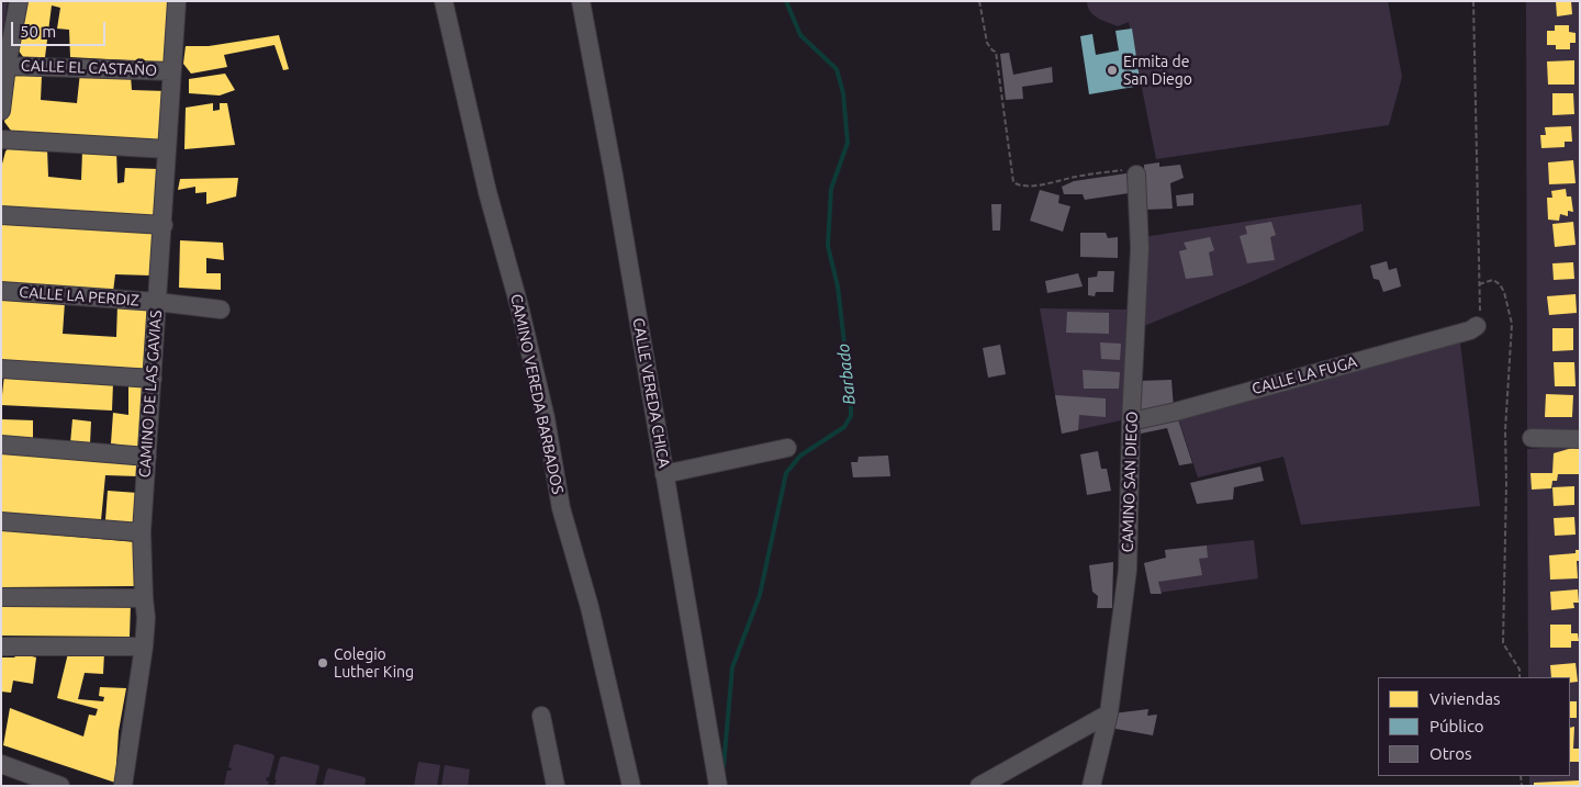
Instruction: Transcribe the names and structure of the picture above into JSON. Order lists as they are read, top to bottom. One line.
{"streets":{"street":["CALLE EL CASTAÑO","CALLE LA PERDIZ","CALLE LA FUGA","CALLE VEREDA CHICA","CAMINO DE LAS GAVIAS","CAMINO VEREDA BARBADOS","CAMINO SAN DIEGO"]},"crossings":[["CALLE EL CASTAÑO","CAMINO DE LAS GAVIAS"],["CALLE LA PERDIZ","CAMINO DE LAS GAVIAS"],["CALLE LA FUGA","CAMINO SAN DIEGO"]],"water":["Barbado"],"places":["Ermita de San Diego","Colegio Luther King"],"legend":["Viviendas","Público","Otros"],"scale_bar":"50 m"}
